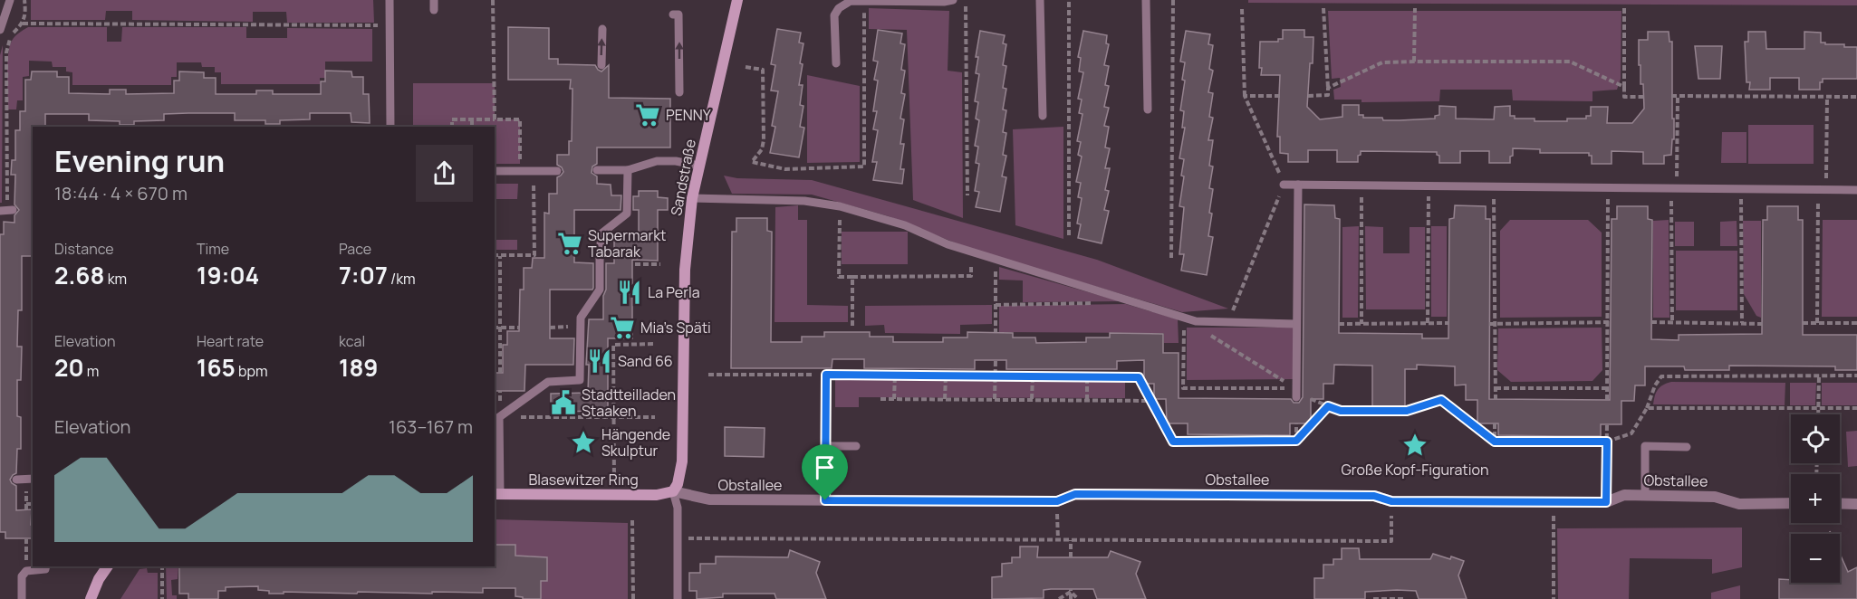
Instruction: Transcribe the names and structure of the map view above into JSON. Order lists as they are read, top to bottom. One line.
{"streets":{"street":["Sandstraße","Blasewitzer Ring","Obstallee"]},"crossings":[["Sandstraße","Blasewitzer Ring"],["Sandstraße","Obstallee"],["Blasewitzer Ring","Obstallee"]],"places":{"supermarket":["PENNY","Supermarkt Tabarak","Mia's Späti"],"restaurant":["La Perla","Sand 66"],"public building":["Stadtteilladen Staaken"],"place":["Hängende Skulptur","Große Kopf-Figuration"]},"page":{"heading":["Evening run","18:44 · 4 × 670 m"],"stats":[["Distance","2.68 km"],["Time","19:04"],["Pace","7:07 /km"],["Elevation","20 m"],["Heart rate","165 bpm"],["kcal","189"]],"chart":["Elevation","163–167 m"],"map_buttons":["+","−"]}}
